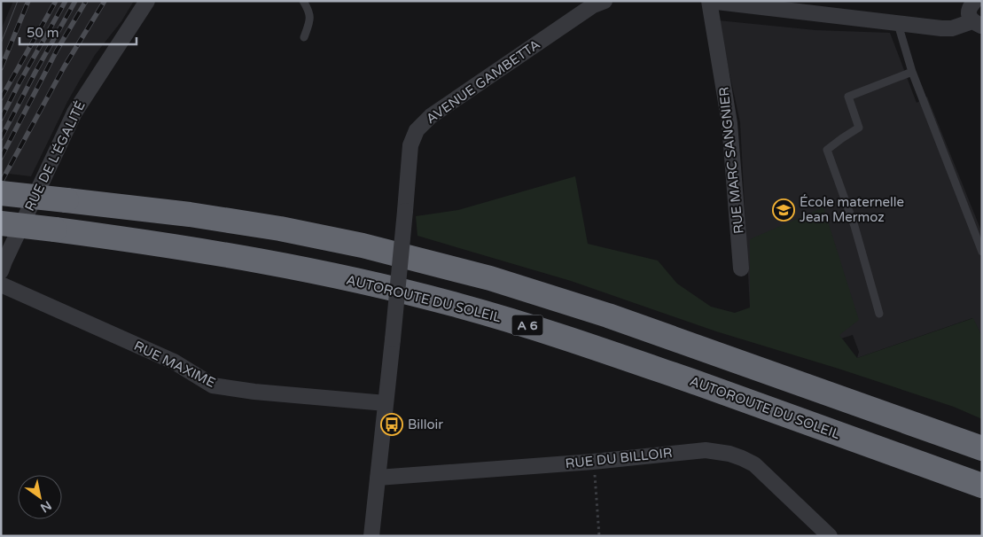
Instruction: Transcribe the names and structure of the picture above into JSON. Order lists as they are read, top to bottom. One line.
{"streets":{"highway":["AUTOROUTE DU SOLEIL","A 6"],"street":["AVENUE GAMBETTA","RUE DE L'ÉGALITÉ","RUE MARC SANGNIER","RUE MAXIME","RUE DU BILLOIR"]},"crossings":[["AVENUE GAMBETTA","RUE MAXIME"],["AVENUE GAMBETTA","RUE DU BILLOIR"]],"places":{"school or university":["École maternelle Jean Mermoz"],"bus stop":["Billoir"]},"scale_bar":"50 m","north":"bottom right"}
